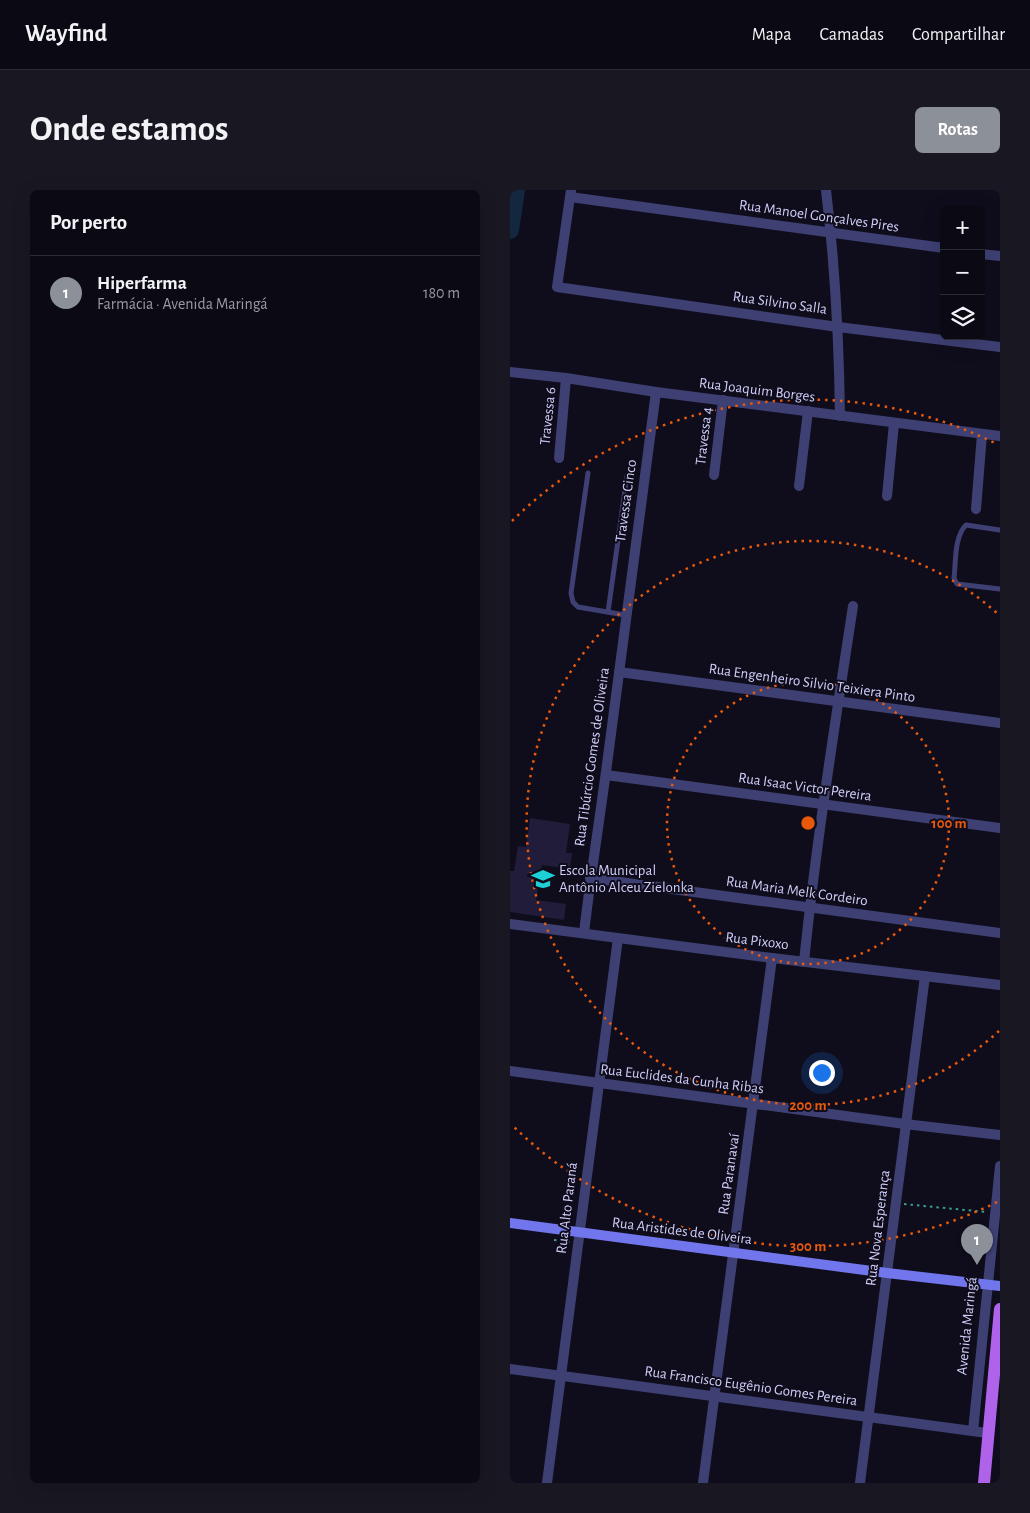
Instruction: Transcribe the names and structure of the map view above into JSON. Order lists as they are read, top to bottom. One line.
{"streets":{"main road":["Rua Aristides de Oliveira","Avenida Maringá"],"street":["Rua Manoel Gonçalves Pires","Rua Silvino Salla","Rua Joaquim Borges","Travessa 6","Travessa 4","Travessa Cinco","Rua Engenheiro Silvio Teixiera Pinto","Rua Tibúrcio Gomes de Oliveira","Rua Isaac Victor Pereira","Rua Maria Melk Cordeiro","Rua Pixoxo","Rua Euclides da Cunha Ribas","Rua Paranavaí","Rua Alto Paraná","Rua Nova Esperança","Rua Francisco Eugênio Gomes Pereira"]},"crossings":[["Rua Manoel Gonçalves Pires","Rua Silvino Salla"],["Rua Joaquim Borges","Travessa 6"],["Rua Joaquim Borges","Travessa 4"],["Rua Joaquim Borges","Travessa Cinco"],["Travessa Cinco","Rua Tibúrcio Gomes de Oliveira"],["Rua Engenheiro Silvio Teixiera Pinto","Rua Tibúrcio Gomes de Oliveira"],["Rua Tibúrcio Gomes de Oliveira","Rua Isaac Victor Pereira"],["Rua Tibúrcio Gomes de Oliveira","Rua Maria Melk Cordeiro"],["Rua Tibúrcio Gomes de Oliveira","Rua Pixoxo"],["Rua Pixoxo","Rua Paranavaí"],["Rua Pixoxo","Rua Alto Paraná"],["Rua Pixoxo","Rua Nova Esperança"],["Rua Euclides da Cunha Ribas","Rua Paranavaí"],["Rua Euclides da Cunha Ribas","Rua Alto Paraná"],["Rua Euclides da Cunha Ribas","Rua Nova Esperança"],["Rua Paranavaí","Rua Aristides de Oliveira"],["Rua Paranavaí","Rua Francisco Eugênio Gomes Pereira"],["Rua Alto Paraná","Rua Aristides de Oliveira"],["Rua Alto Paraná","Rua Francisco Eugênio Gomes Pereira"],["Rua Nova Esperança","Rua Aristides de Oliveira"],["Rua Nova Esperança","Rua Francisco Eugênio Gomes Pereira"],["Rua Aristides de Oliveira","Avenida Maringá"],["Avenida Maringá","Rua Francisco Eugênio Gomes Pereira"]],"places":{"school or university":["Escola Municipal Antônio Alceu Zielonka"]},"page":{"header":"Wayfind","nav":["Mapa","Camadas","Compartilhar"],"buttons":"Rotas","title":"Onde estamos","heading":"Por perto","map_buttons":["+","−"],"list":[{"mark":"1","name":"Hiperfarma","note":"Farmácia · Avenida Maringá","value":"180 m"}],"pins":"1"},"rings":["100 m","200 m","300 m"]}
